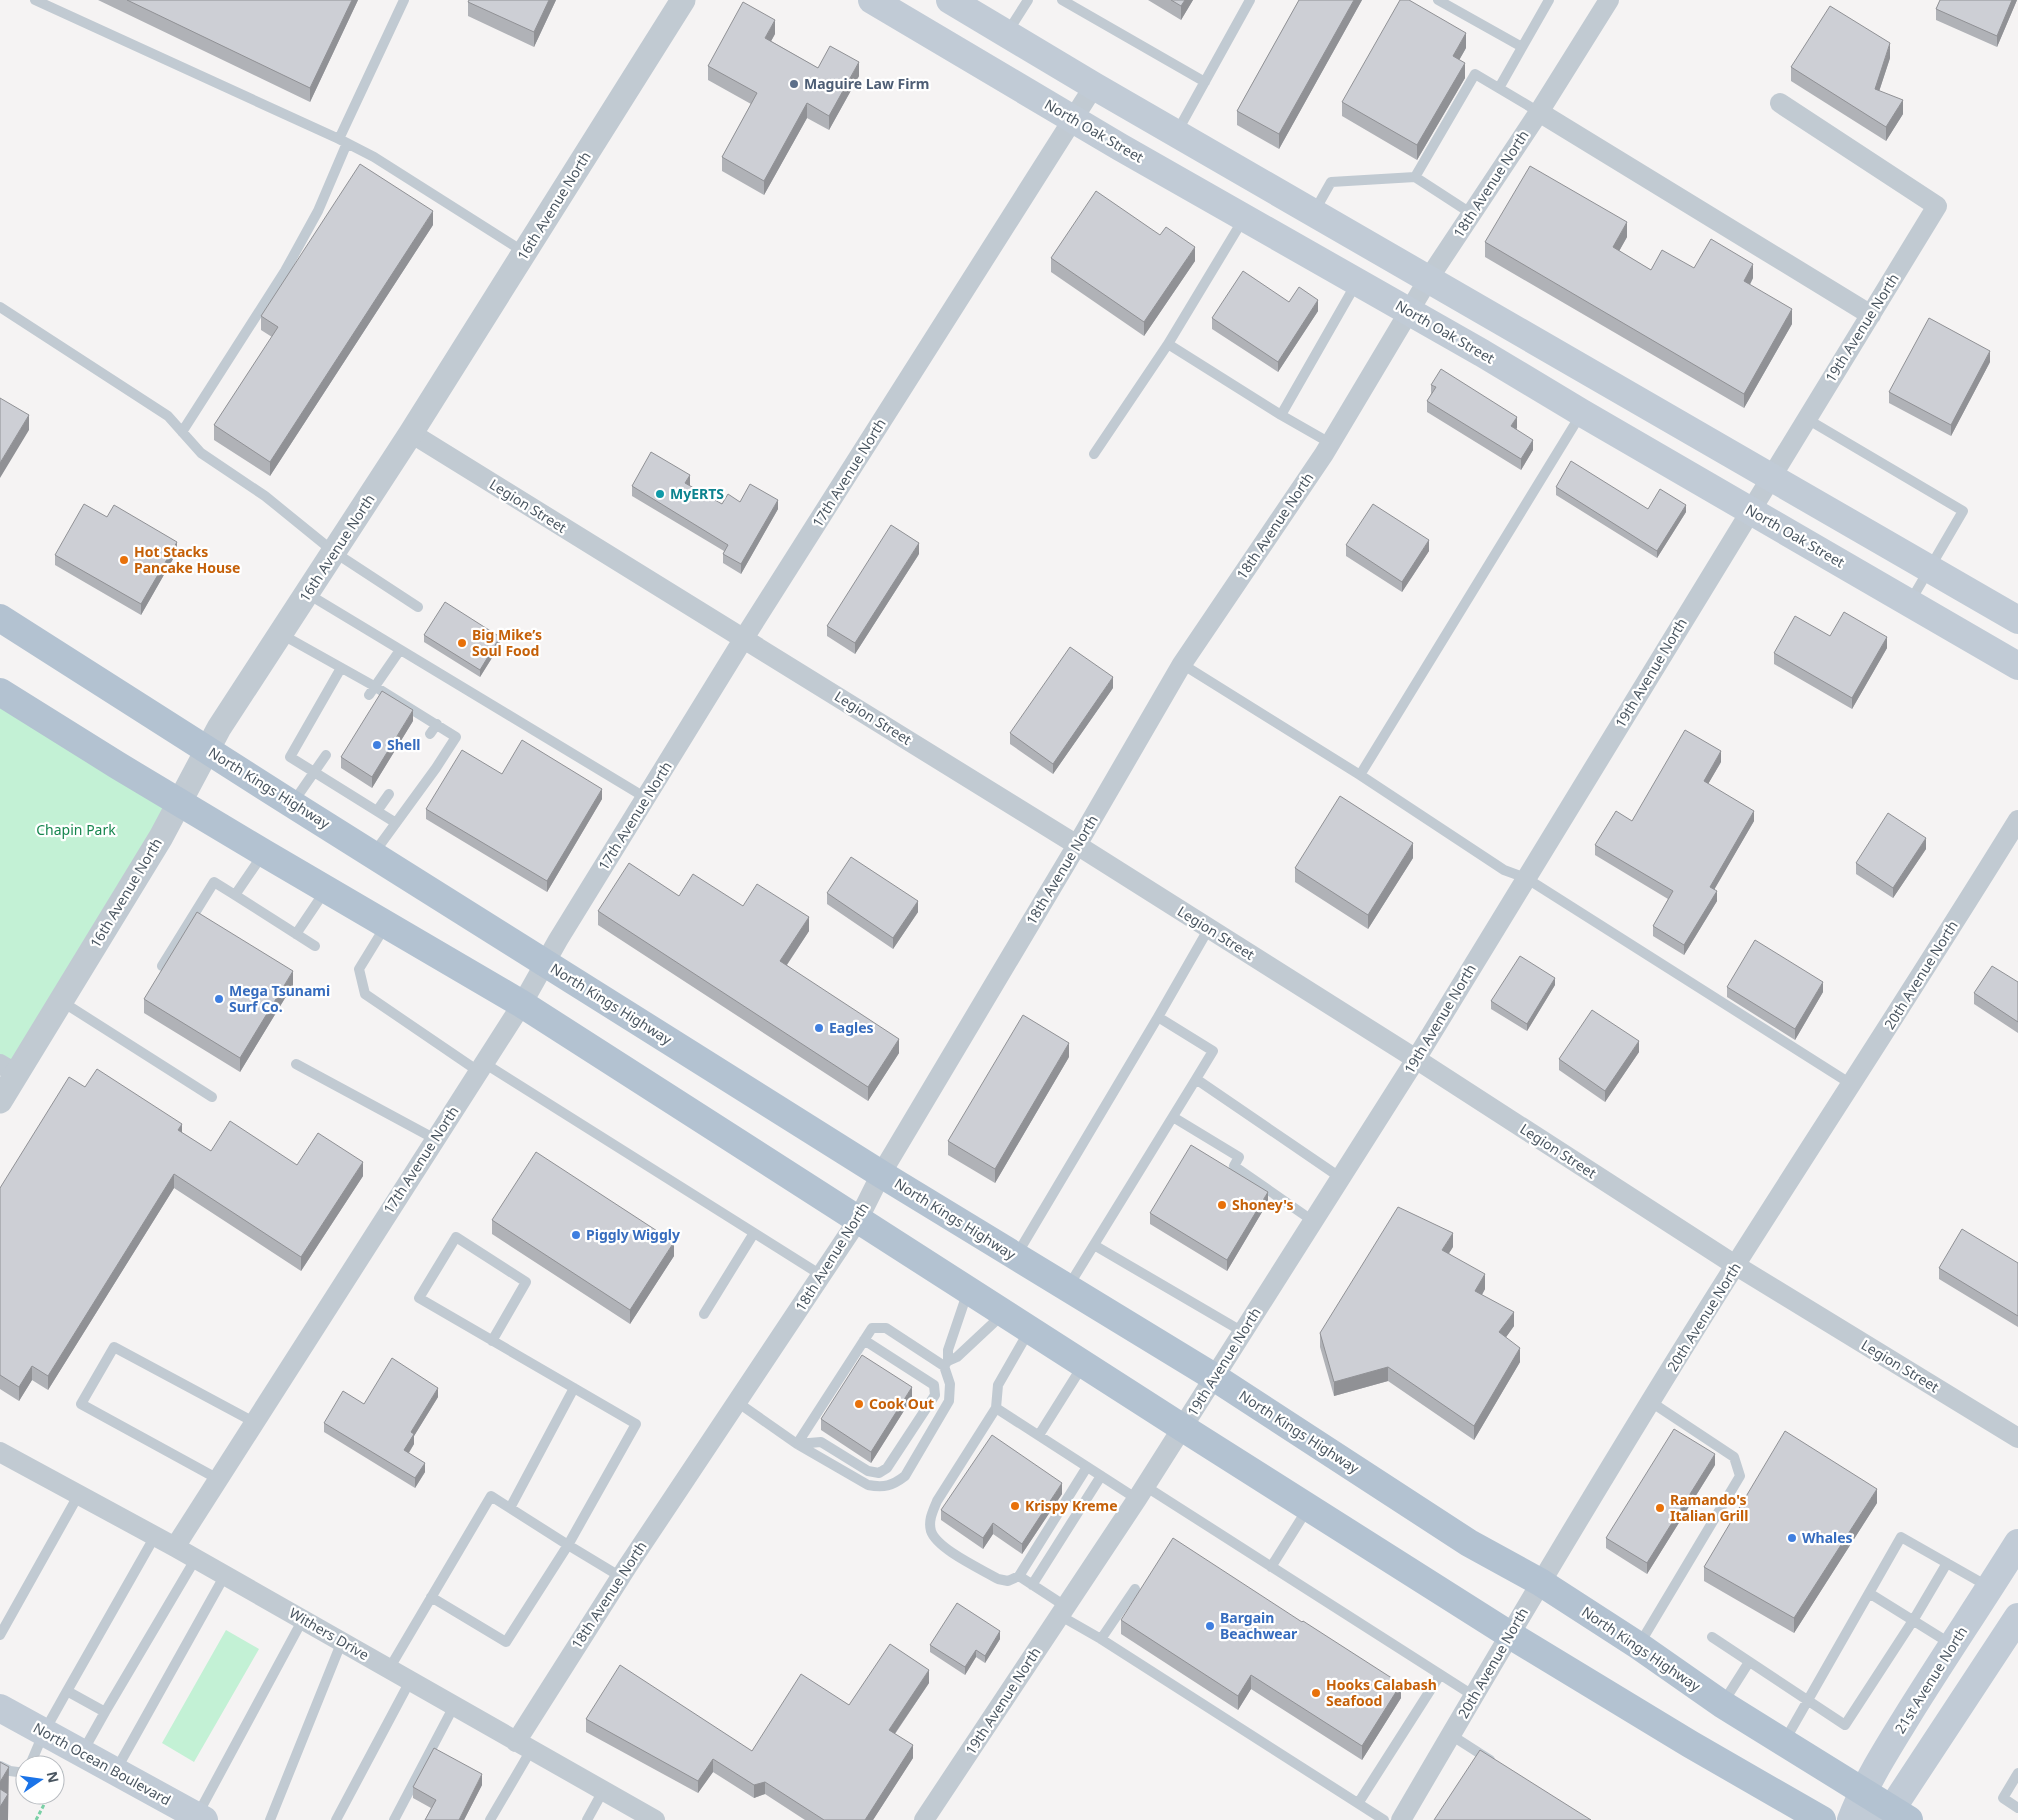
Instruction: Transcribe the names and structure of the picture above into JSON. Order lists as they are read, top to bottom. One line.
{"streets":{"main road":["North Oak Street","North Kings Highway","21st Avenue North","North Ocean Boulevard"],"street":["18th Avenue North","16th Avenue North","19th Avenue North","17th Avenue North","Legion Street","20th Avenue North","Withers Drive"]},"crossings":[["North Oak Street","18th Avenue North"],["North Oak Street","19th Avenue North"],["North Oak Street","17th Avenue North"],["18th Avenue North","Legion Street"],["18th Avenue North","North Kings Highway"],["18th Avenue North","Withers Drive"],["16th Avenue North","Legion Street"],["16th Avenue North","North Kings Highway"],["19th Avenue North","Legion Street"],["19th Avenue North","North Kings Highway"],["17th Avenue North","Legion Street"],["17th Avenue North","North Kings Highway"],["17th Avenue North","Withers Drive"],["Legion Street","20th Avenue North"],["North Kings Highway","20th Avenue North"],["North Kings Highway","21st Avenue North"]],"parks":["Chapin Park"],"places":["Maguire Law Firm","MyERTS","Hot Stacks Pancake House","Big Mike’s Soul Food","Shell","Mega Tsunami Surf Co.","Eagles","Shoney's","Piggly Wiggly","Cook Out","Krispy Kreme","Ramando's Italian Grill","Whales","Bargain Beachwear","Hooks Calabash Seafood"],"north":"right"}
